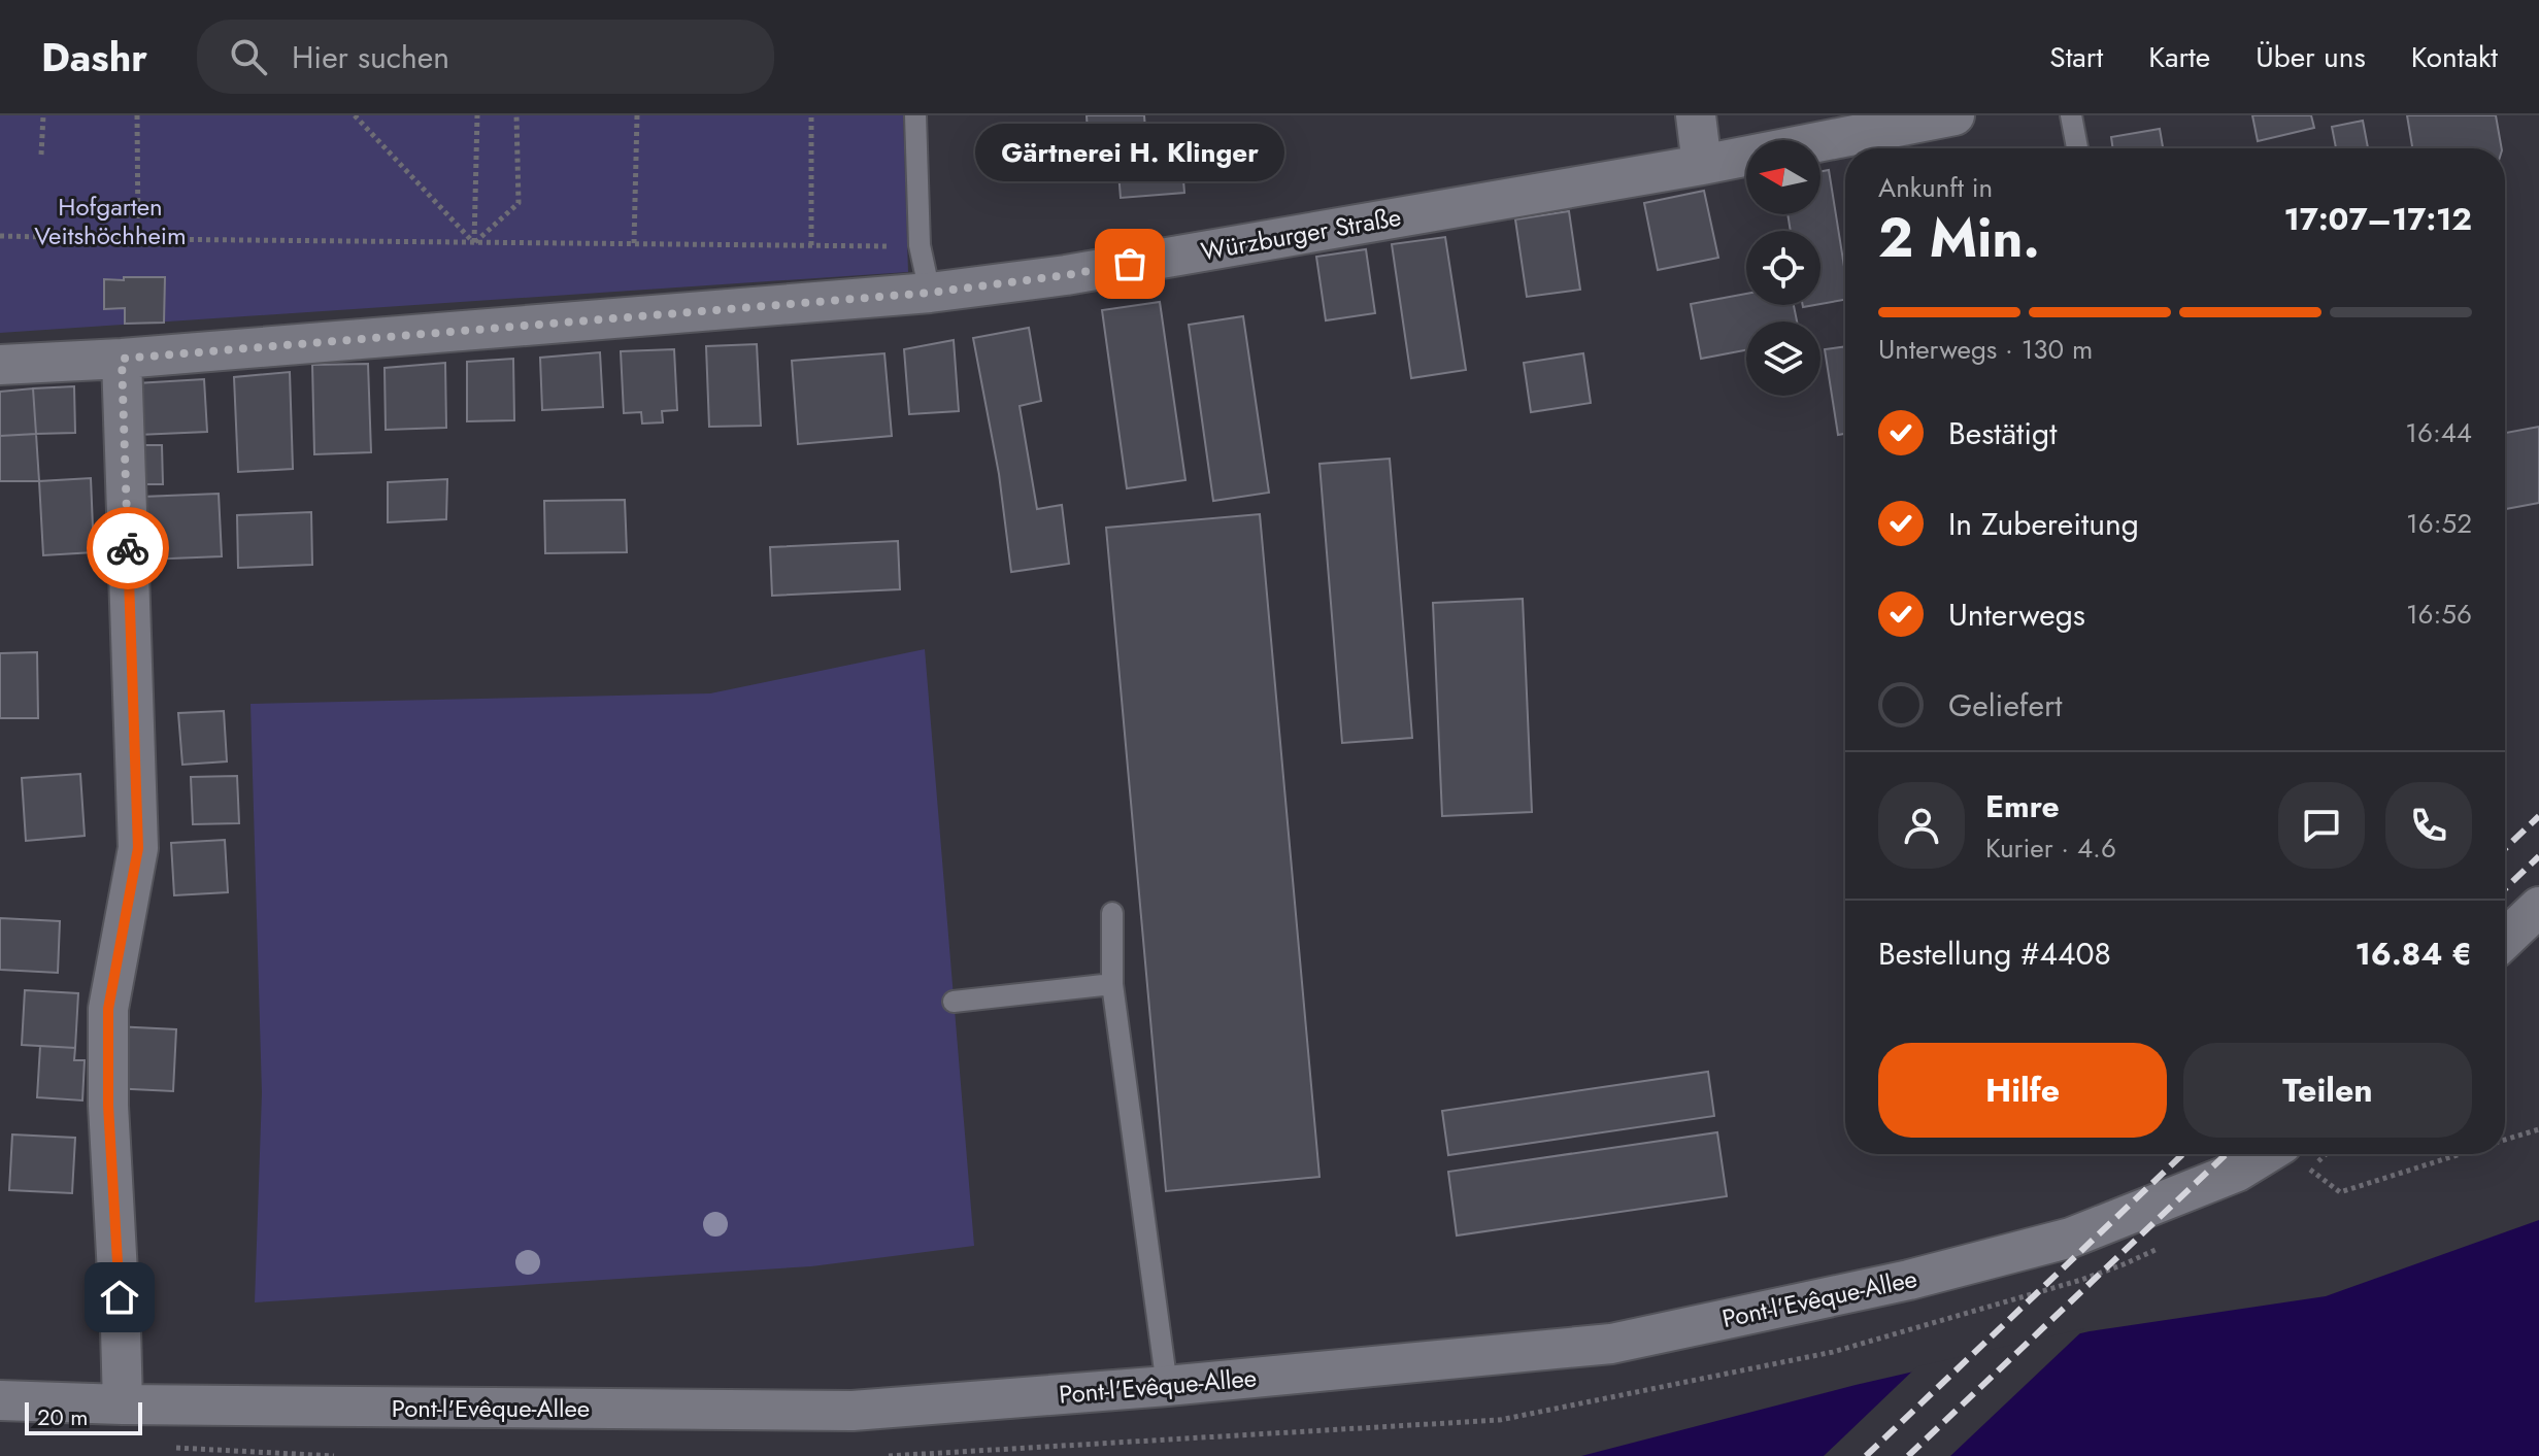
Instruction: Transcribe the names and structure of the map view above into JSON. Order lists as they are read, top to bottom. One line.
{"streets":{"street":["Würzburger Straße","Pont-l'Evêque-Allee"]},"parks":["Hofgarten Veitshöchheim"],"places":["Gärtnerei H. Klinger"],"scale_bar":"20 m","north":"left","page":{"header":"Dashr","search":"Hier suchen","nav":["Start","Karte","Über uns","Kontakt"],"bubble":"Gärtnerei H. Klinger","heading":["2 Min.","Ankunft in","17:07–17:12"],"panel":["Emre","Kurier · 4.6","Bestellung #4408","16.84 €"],"bar":"Unterwegs · 130 m","list":[["Bestätigt","16:44"],["In Zubereitung","16:52"],["Unterwegs","16:56"],"Geliefert"],"buttons":["Hilfe","Teilen"],"scale":"20 m"}}
